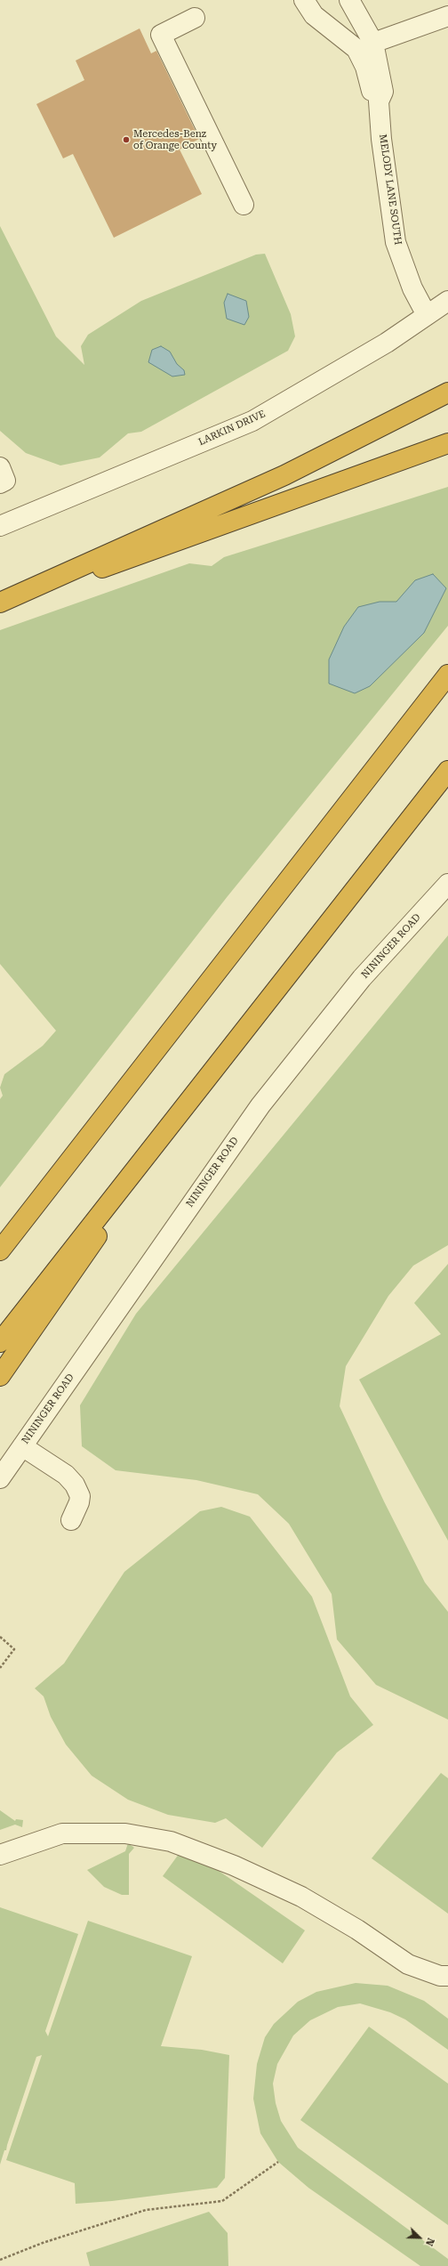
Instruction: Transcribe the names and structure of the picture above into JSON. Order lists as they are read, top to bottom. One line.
{"streets":{"street":["MELODY LANE SOUTH","LARKIN DRIVE","NININGER ROAD"]},"crossings":[["MELODY LANE SOUTH","LARKIN DRIVE"]],"places":["Mercedes-Benz of Orange County"],"north":"bottom right"}
